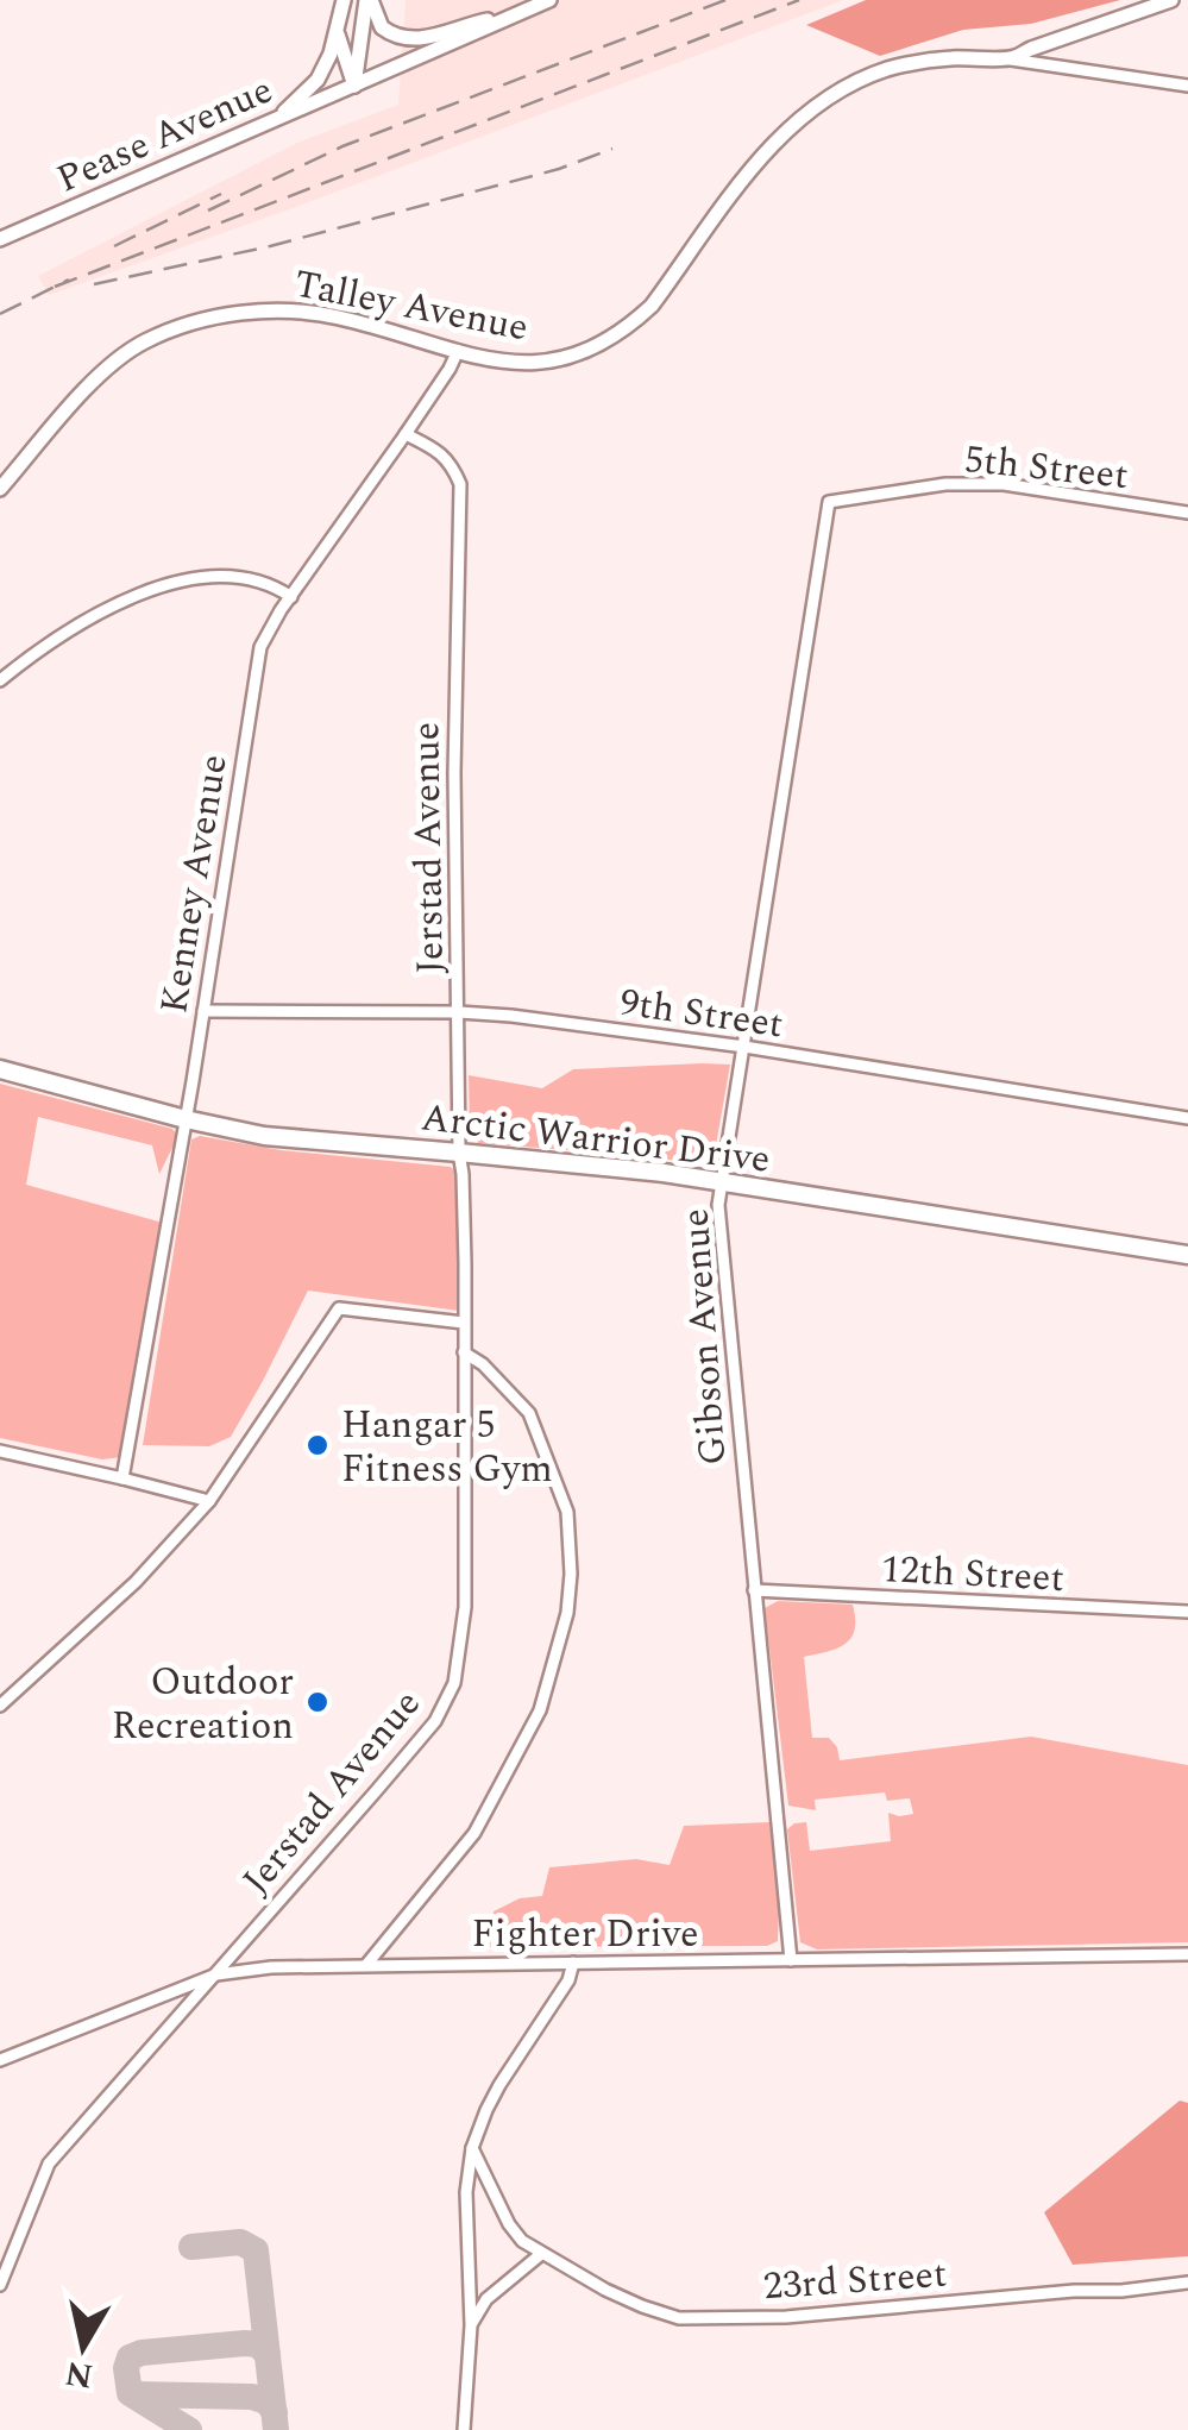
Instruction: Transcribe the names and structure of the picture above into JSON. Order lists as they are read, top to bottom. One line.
{"streets":{"main road":["Arctic Warrior Drive"],"street":["Pease Avenue","Talley Avenue","5th Street","Jerstad Avenue","Kenney Avenue","9th Street","Gibson Avenue","12th Street","Fighter Drive","23rd Street"]},"crossings":[["Talley Avenue","Kenney Avenue"],["5th Street","Gibson Avenue"],["Jerstad Avenue","Kenney Avenue"],["Jerstad Avenue","9th Street"],["Jerstad Avenue","Arctic Warrior Drive"],["Jerstad Avenue","Fighter Drive"],["Kenney Avenue","9th Street"],["Kenney Avenue","Arctic Warrior Drive"],["9th Street","Gibson Avenue"],["Arctic Warrior Drive","Gibson Avenue"],["Gibson Avenue","12th Street"],["Gibson Avenue","Fighter Drive"]],"places":["Hangar 5 Fitness Gym","Outdoor Recreation"],"north":"bottom"}
